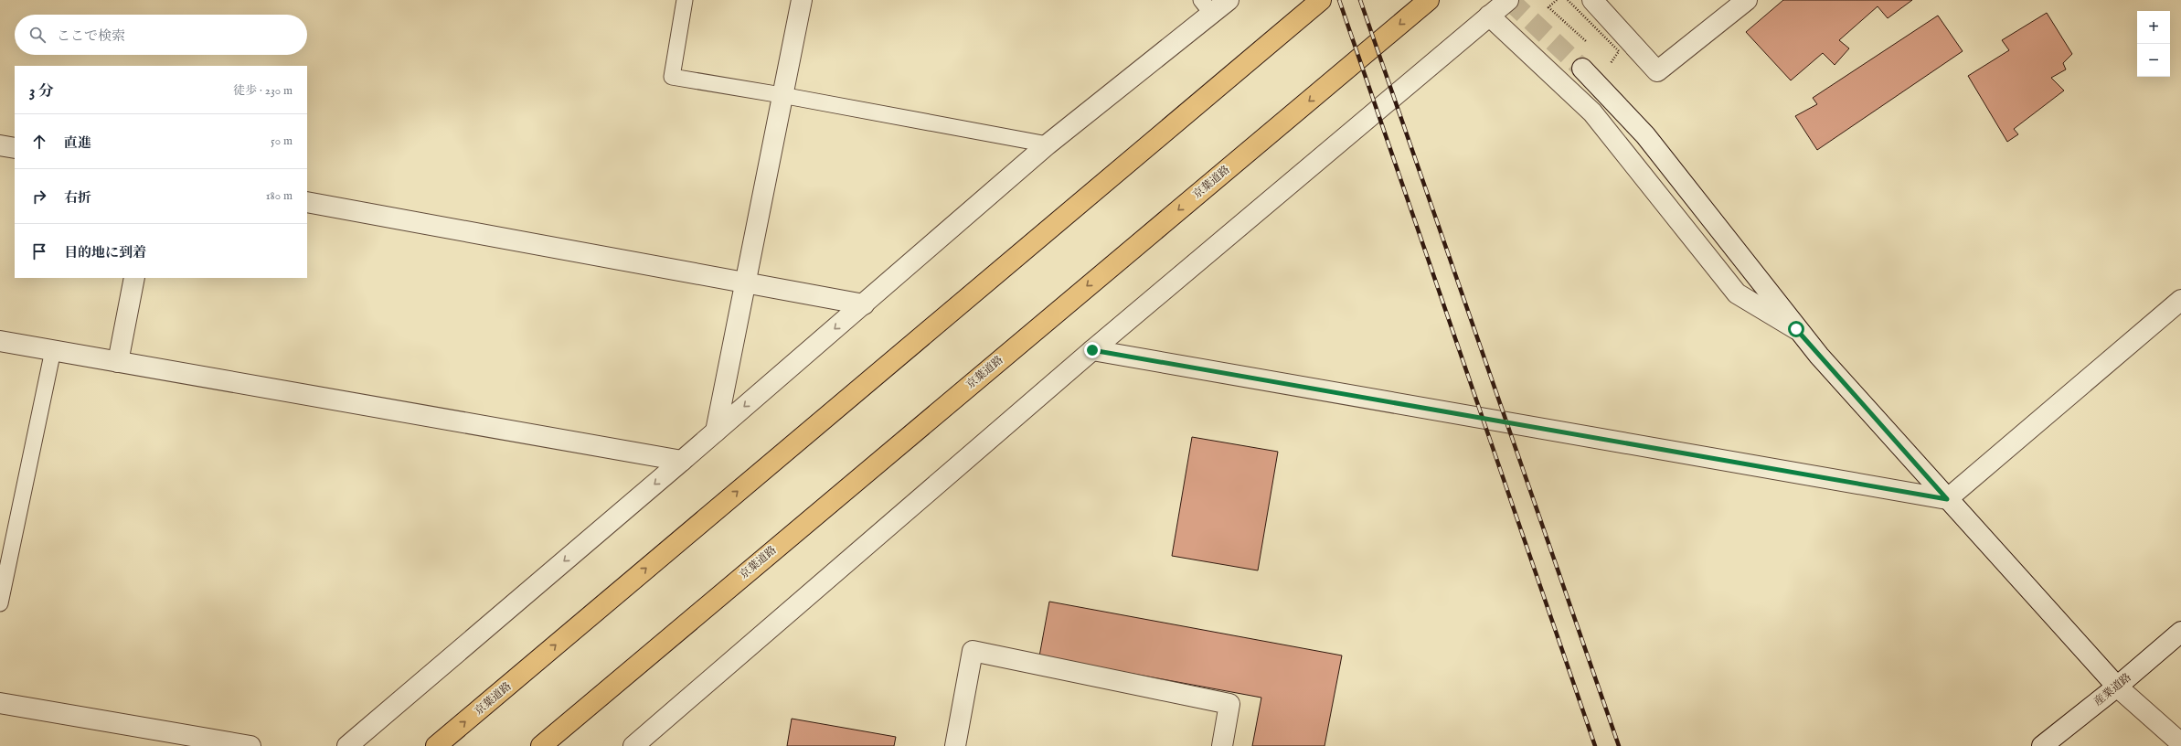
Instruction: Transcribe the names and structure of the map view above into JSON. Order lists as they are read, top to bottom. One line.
{"streets":{"highway":["京葉道路"],"street":["産業道路"]},"page":{"map_buttons":["+","−"],"search":"ここで検索","heading":["3 分","徒歩 · 230 m"],"list":[["直進","50 m"],["右折","180 m"],"目的地に到着"]}}
